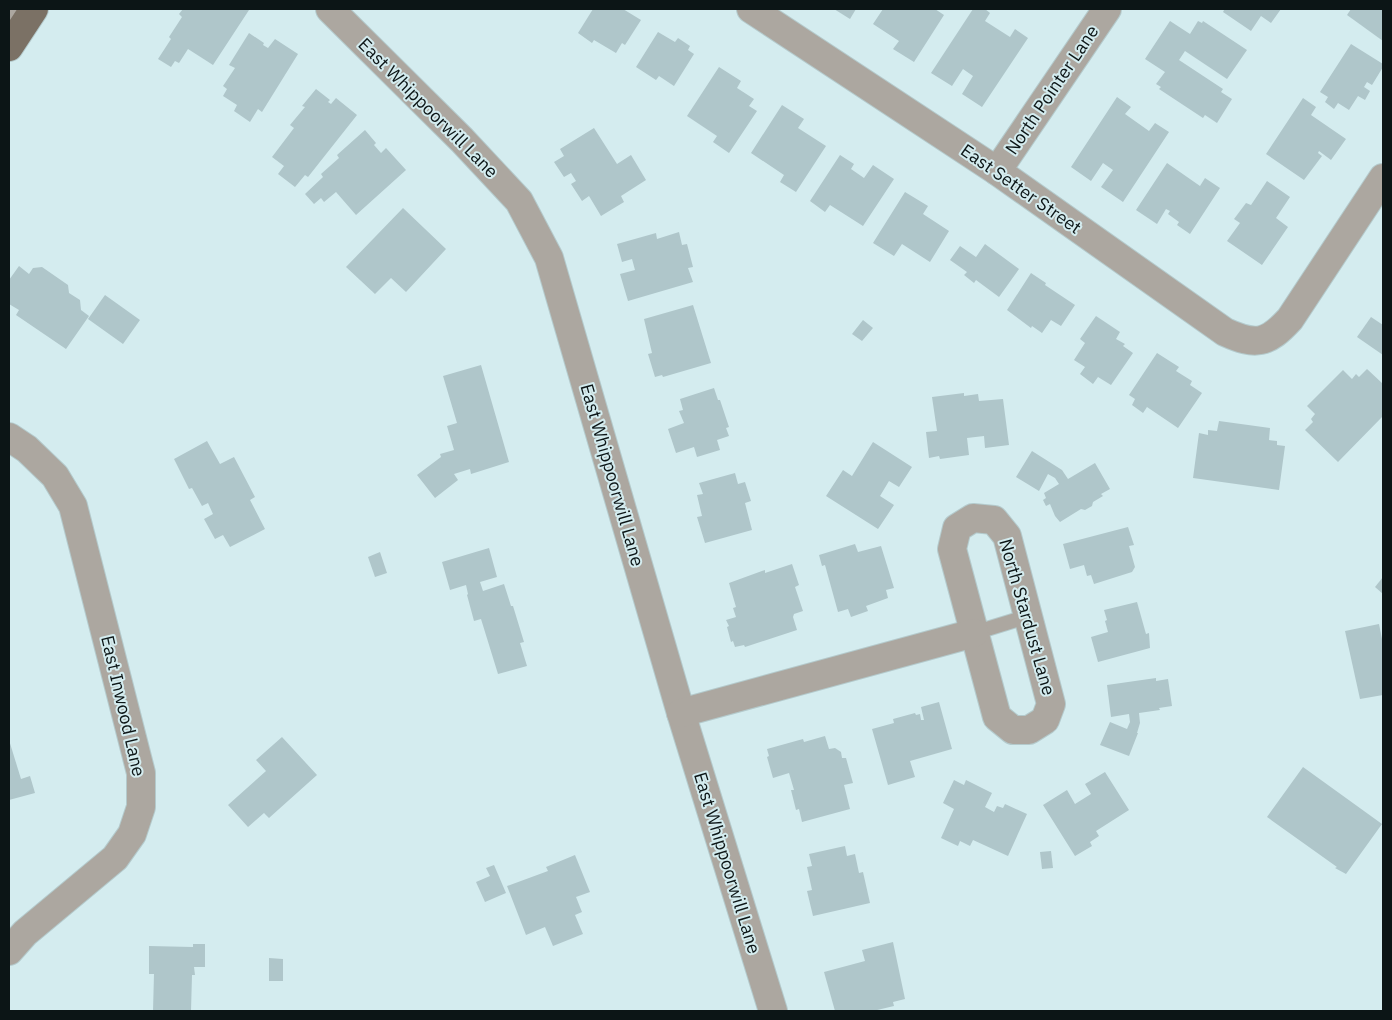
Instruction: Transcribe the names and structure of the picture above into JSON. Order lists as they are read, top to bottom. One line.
{"streets":{"street":["North Pointer Lane","East Whippoorwill Lane","East Setter Street","North Stardust Lane","East Inwood Lane"]},"crossings":[["North Pointer Lane","East Setter Street"]]}
